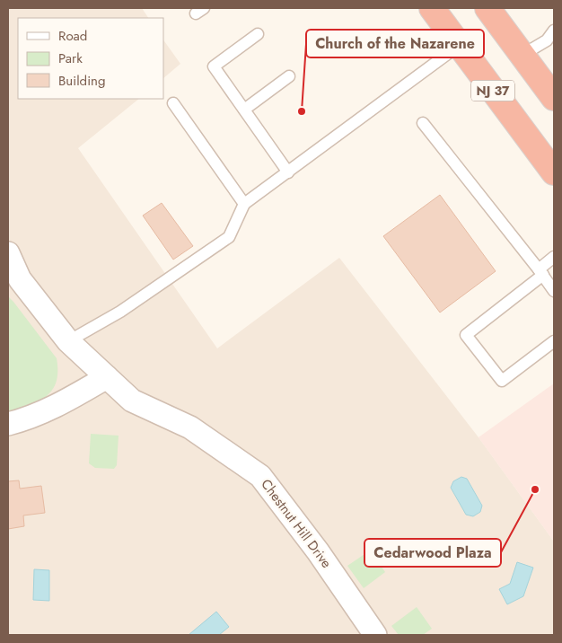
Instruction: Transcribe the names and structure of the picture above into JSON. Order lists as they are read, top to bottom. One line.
{"streets":{"highway":["NJ 37"],"street":["Chestnut Hill Drive"]},"places":["Church of the Nazarene","Cedarwood Plaza"],"legend":["Road","Park","Building"]}
